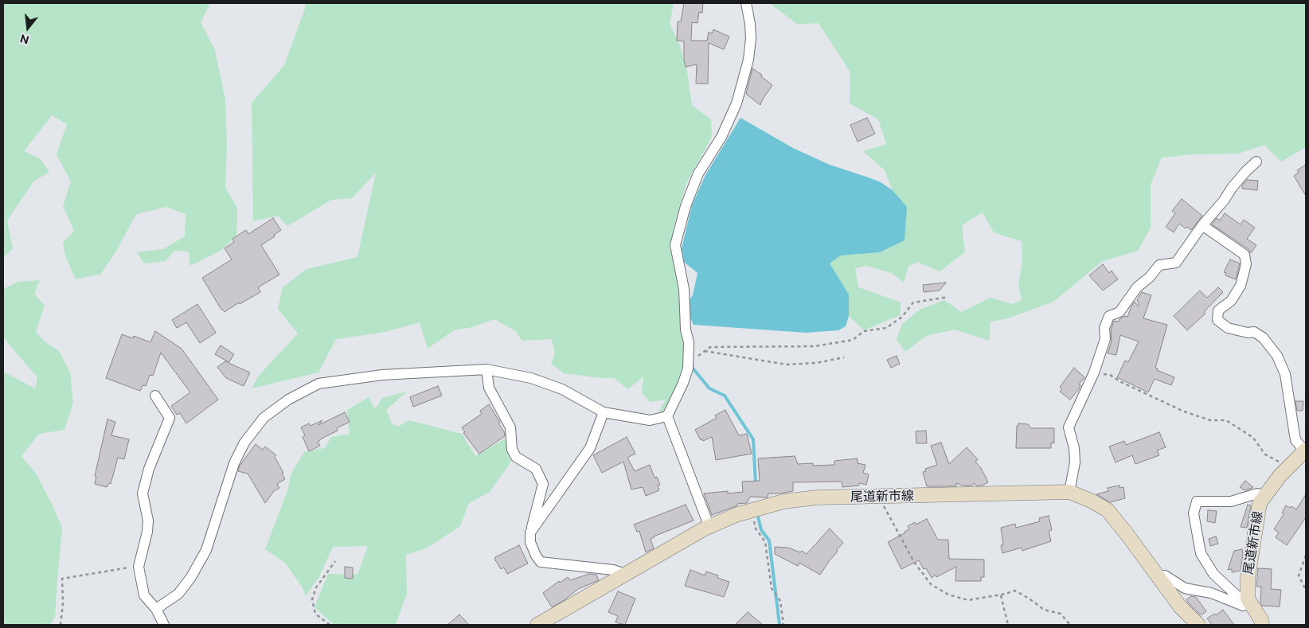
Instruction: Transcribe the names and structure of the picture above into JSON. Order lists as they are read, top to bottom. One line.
{"streets":{"main road":["尾道新市線"]},"north":"bottom"}
